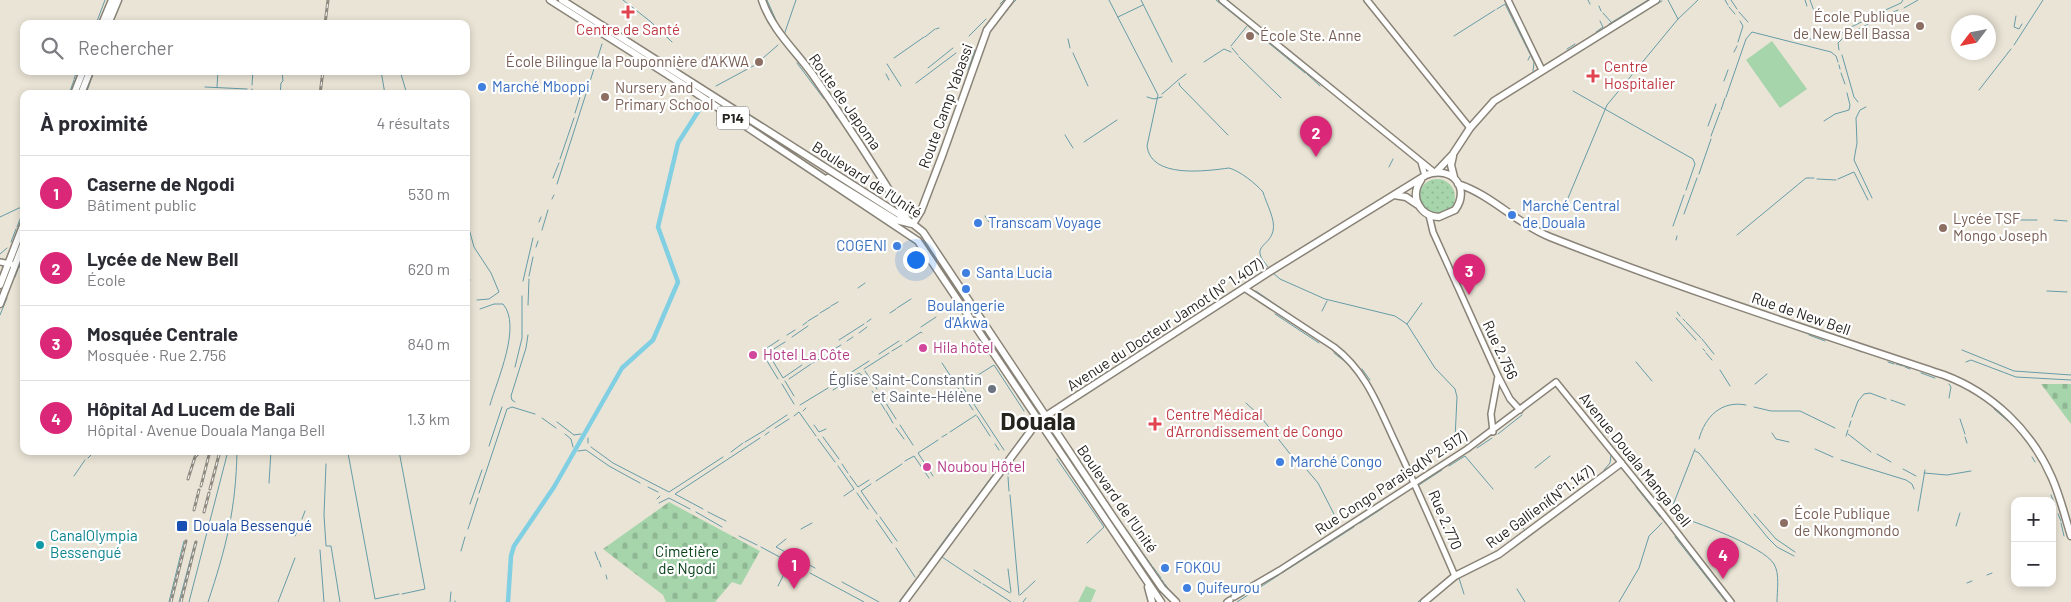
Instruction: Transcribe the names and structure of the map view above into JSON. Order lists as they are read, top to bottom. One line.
{"streets":{"main road":["Route de Japoma","Route Camp Yabassi","P14","Boulevard de l'Unité","Rue de New Bell","Avenue du Docteur Jamot (N° 1.407)","Rue Gallieni(N°1.147)"],"street":["Rue 2.756","Avenue Douala Manga Bell","Rue Congo Paraiso(N°2.517)","Rue 2.770"]},"crossings":[["Route de Japoma","Route Camp Yabassi"],["Route de Japoma","Boulevard de l'Unité"],["Route Camp Yabassi","Boulevard de l'Unité"],["P14","Boulevard de l'Unité"],["Boulevard de l'Unité","Avenue du Docteur Jamot (N° 1.407)"],["Rue de New Bell","Avenue du Docteur Jamot (N° 1.407)"],["Rue de New Bell","Rue 2.756"],["Avenue du Docteur Jamot (N° 1.407)","Rue 2.756"],["Avenue du Docteur Jamot (N° 1.407)","Rue 2.770"],["Rue 2.756","Rue Congo Paraiso(N°2.517)"],["Avenue Douala Manga Bell","Rue Congo Paraiso(N°2.517)"],["Avenue Douala Manga Bell","Rue Gallieni(N°1.147)"],["Rue Congo Paraiso(N°2.517)","Rue 2.770"],["Rue Gallieni(N°1.147)","Rue 2.770"]],"districts":["Douala"],"parks":["Cimetière de Ngodi"],"places":{"health":["Centre de Santé","Centre Hospitalier","Centre Médical d'Arrondissement de Congo"],"other":["École Publique de New Bell Bassa","École Ste. Anne","École Bilingue la Pouponnière d'AKWA","Marché Mboppi","Nursery and Primary School","Marché Central de Douala","Transcam Voyage","Lycée TSF Mongo Joseph","COGENI","Santa Lucia","Boulangerie d'Akwa","Hila hôtel","Hotel La Côte","Église Saint-Constantin et Sainte-Hélène","Marché Congo","Noubou Hôtel","École Publique de Nkongmondo","CanalOlympia Bessengué","FOKOU","Quifeurou"],"transit":["Douala Bessengué"]},"north":"bottom left","page":{"search":"Rechercher","heading":["À proximité","4 résultats"],"pins":["2","3","4","1"],"list":[{"mark":"1","name":"Caserne de Ngodi","note":"Bâtiment public","value":"530 m"},{"mark":"2","name":"Lycée de New Bell","note":"École","value":"620 m"},{"mark":"3","name":"Mosquée Centrale","note":"Mosquée · Rue 2.756","value":"840 m"},{"mark":"4","name":"Hôpital Ad Lucem de Bali","note":"Hôpital · Avenue Douala Manga Bell","value":"1.3 km"}],"map_buttons":["+","−"]}}
